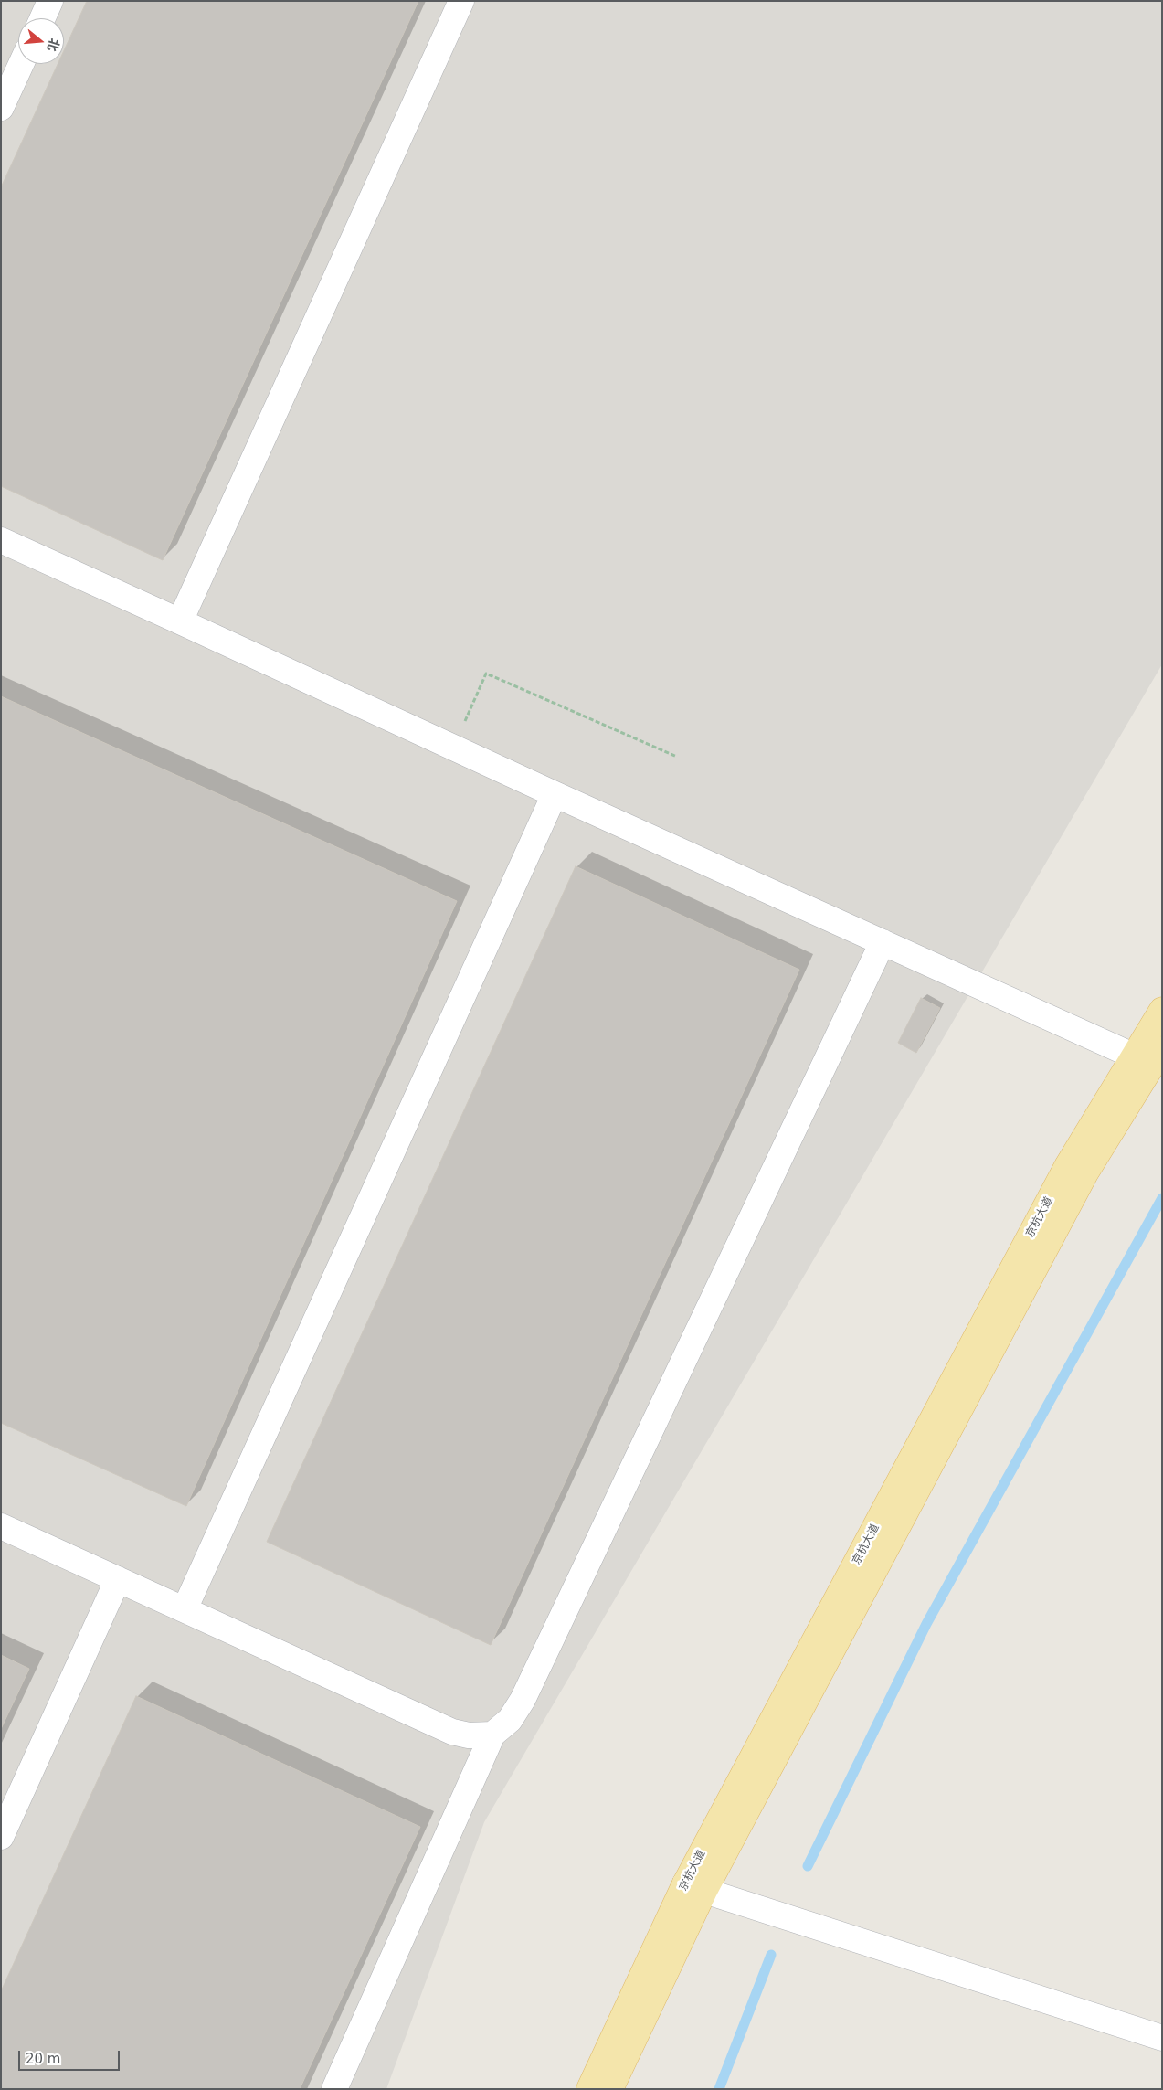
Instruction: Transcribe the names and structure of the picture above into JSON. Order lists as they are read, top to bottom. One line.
{"streets":{"main road":["京杭大道"]},"scale_bar":"20 m","north":"right"}
